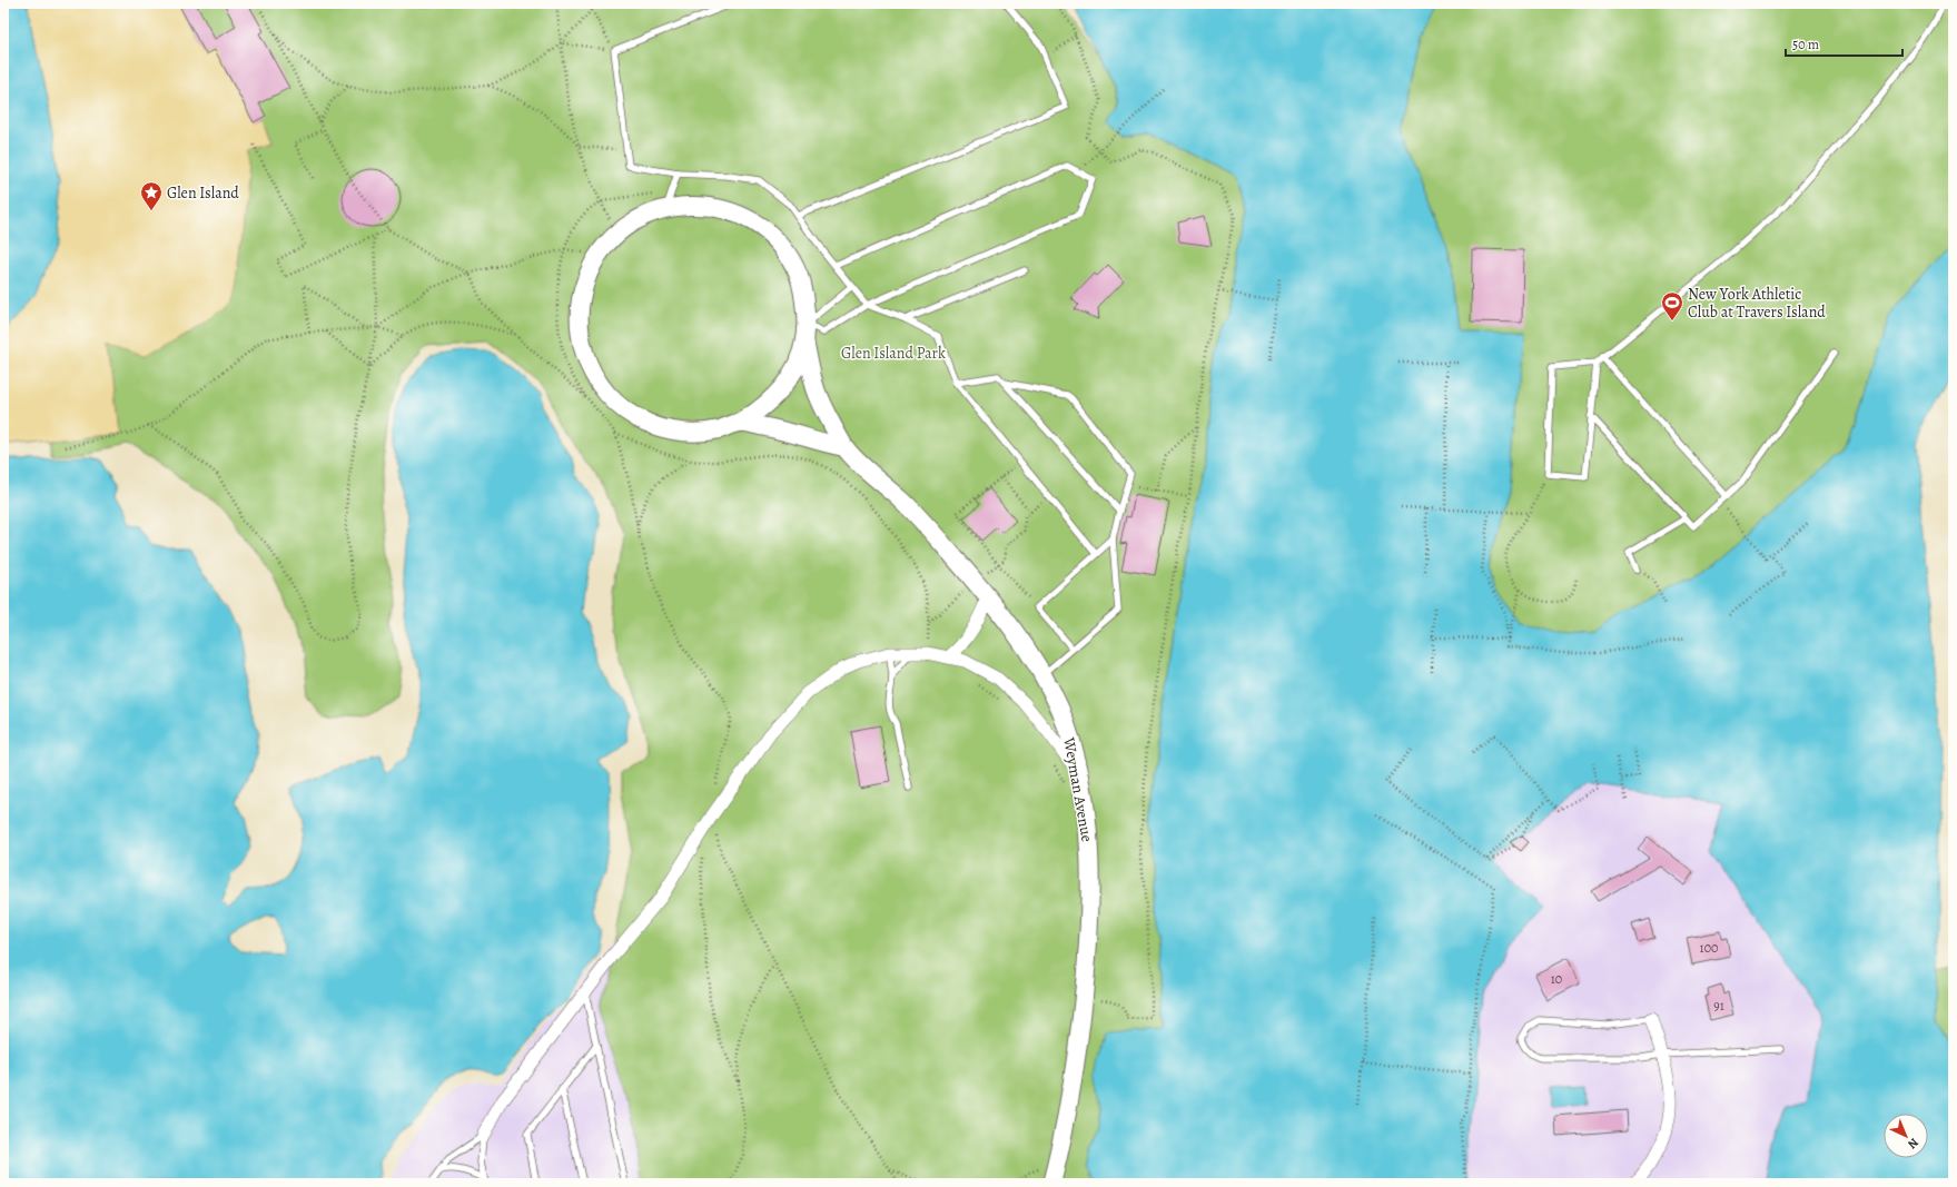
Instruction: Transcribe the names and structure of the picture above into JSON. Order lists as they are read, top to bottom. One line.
{"streets":{"street":["Weyman Avenue"]},"parks":["Glen Island Park"],"places":{"place":["Glen Island"],"sports":["New York Athletic Club at Travers Island"]},"house_numbers":["100","10","91"],"scale_bar":"50 m","north":"bottom right"}
